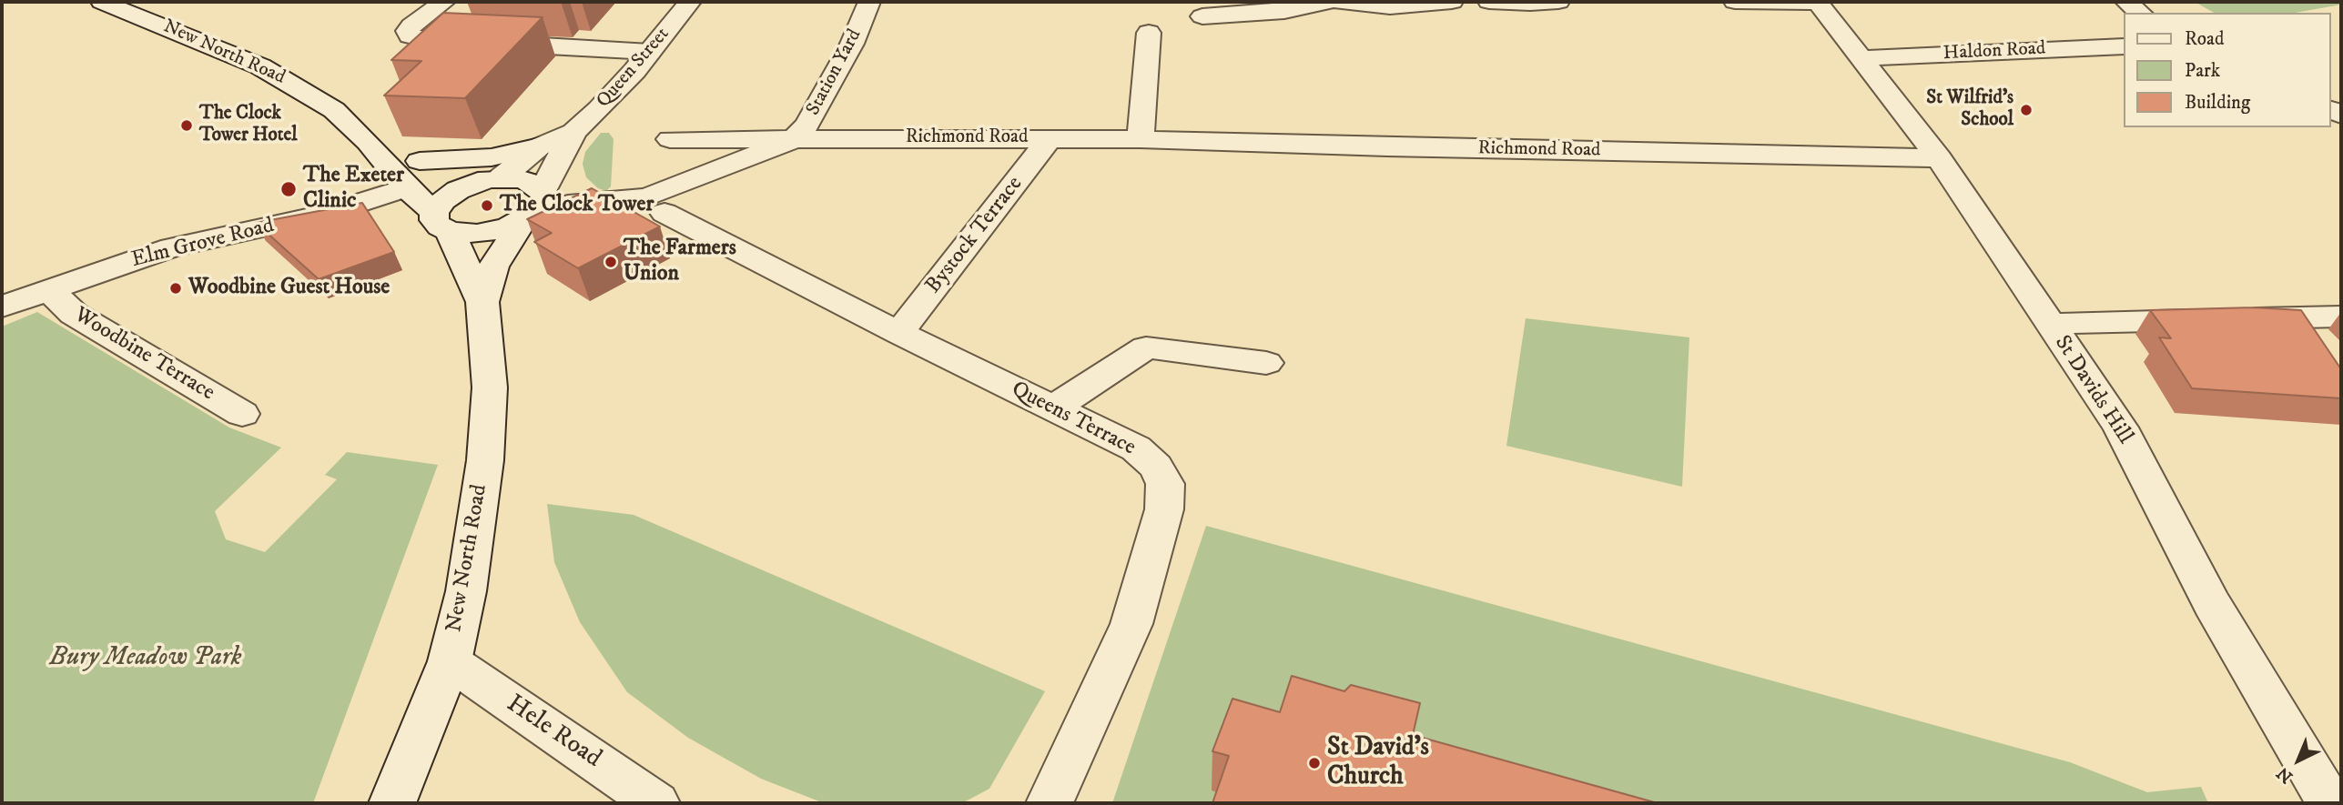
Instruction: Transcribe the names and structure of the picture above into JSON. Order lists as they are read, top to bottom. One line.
{"streets":{"street":["Haldon Road","New North Road","Queen Street","Station Yard","Richmond Road","Bystock Terrace","Elm Grove Road","Woodbine Terrace","St Davids Hill","Queens Terrace","Hele Road"]},"crossings":[["Haldon Road","St Davids Hill"],["New North Road","Queen Street"],["New North Road","Richmond Road"],["New North Road","Elm Grove Road"],["New North Road","Hele Road"],["Queen Street","Richmond Road"],["Station Yard","Richmond Road"],["Richmond Road","Bystock Terrace"],["Richmond Road","St Davids Hill"],["Bystock Terrace","Queens Terrace"],["Elm Grove Road","Woodbine Terrace"]],"parks":["Bury Meadow Park"],"places":["St Wilfrid's School","The Clock Tower Hotel","The Exeter Clinic","The Clock Tower","The Farmers Union","Woodbine Guest House","St David's Church"],"legend":["Road","Park","Building"],"north":"bottom left"}
